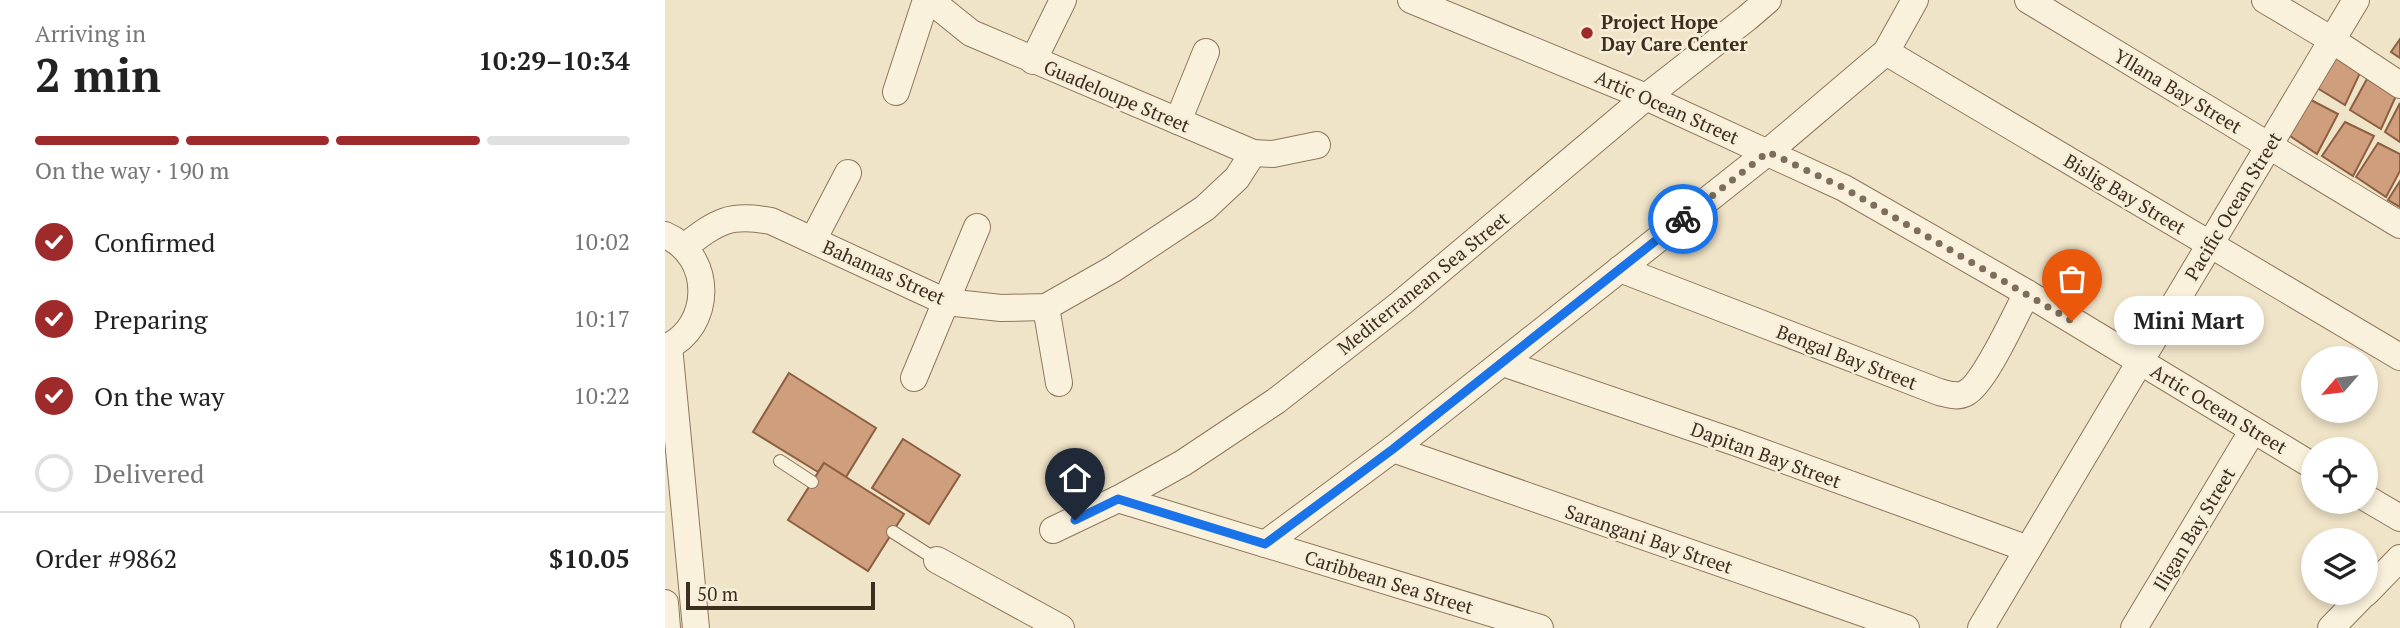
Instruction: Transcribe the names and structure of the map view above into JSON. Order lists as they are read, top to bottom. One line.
{"streets":{"street":["Yllana Bay Street","Guadeloupe Street","Artic Ocean Street","Bislig Bay Street","Pacific Ocean Street","Bahamas Street","Mediterranean Sea Street","Bengal Bay Street","Dapitan Bay Street","Iligan Bay Street","Sarangani Bay Street","Caribbean Sea Street"]},"crossings":[["Yllana Bay Street","Pacific Ocean Street"],["Guadeloupe Street","Bahamas Street"],["Artic Ocean Street","Pacific Ocean Street"],["Artic Ocean Street","Mediterranean Sea Street"],["Artic Ocean Street","Bengal Bay Street"],["Artic Ocean Street","Iligan Bay Street"],["Bislig Bay Street","Pacific Ocean Street"],["Pacific Ocean Street","Dapitan Bay Street"],["Mediterranean Sea Street","Caribbean Sea Street"]],"places":["Project Hope Day Care Center","Mini Mart"],"scale_bar":"50 m","north":"bottom left","page":{"heading":["2 min","Arriving in","10:29–10:34"],"panel":["Order #9862","$10.05"],"bar":"On the way · 190 m","list":[["Confirmed","10:02"],["Preparing","10:17"],["On the way","10:22"],"Delivered"],"bubble":"Mini Mart","scale":"50 m"}}
